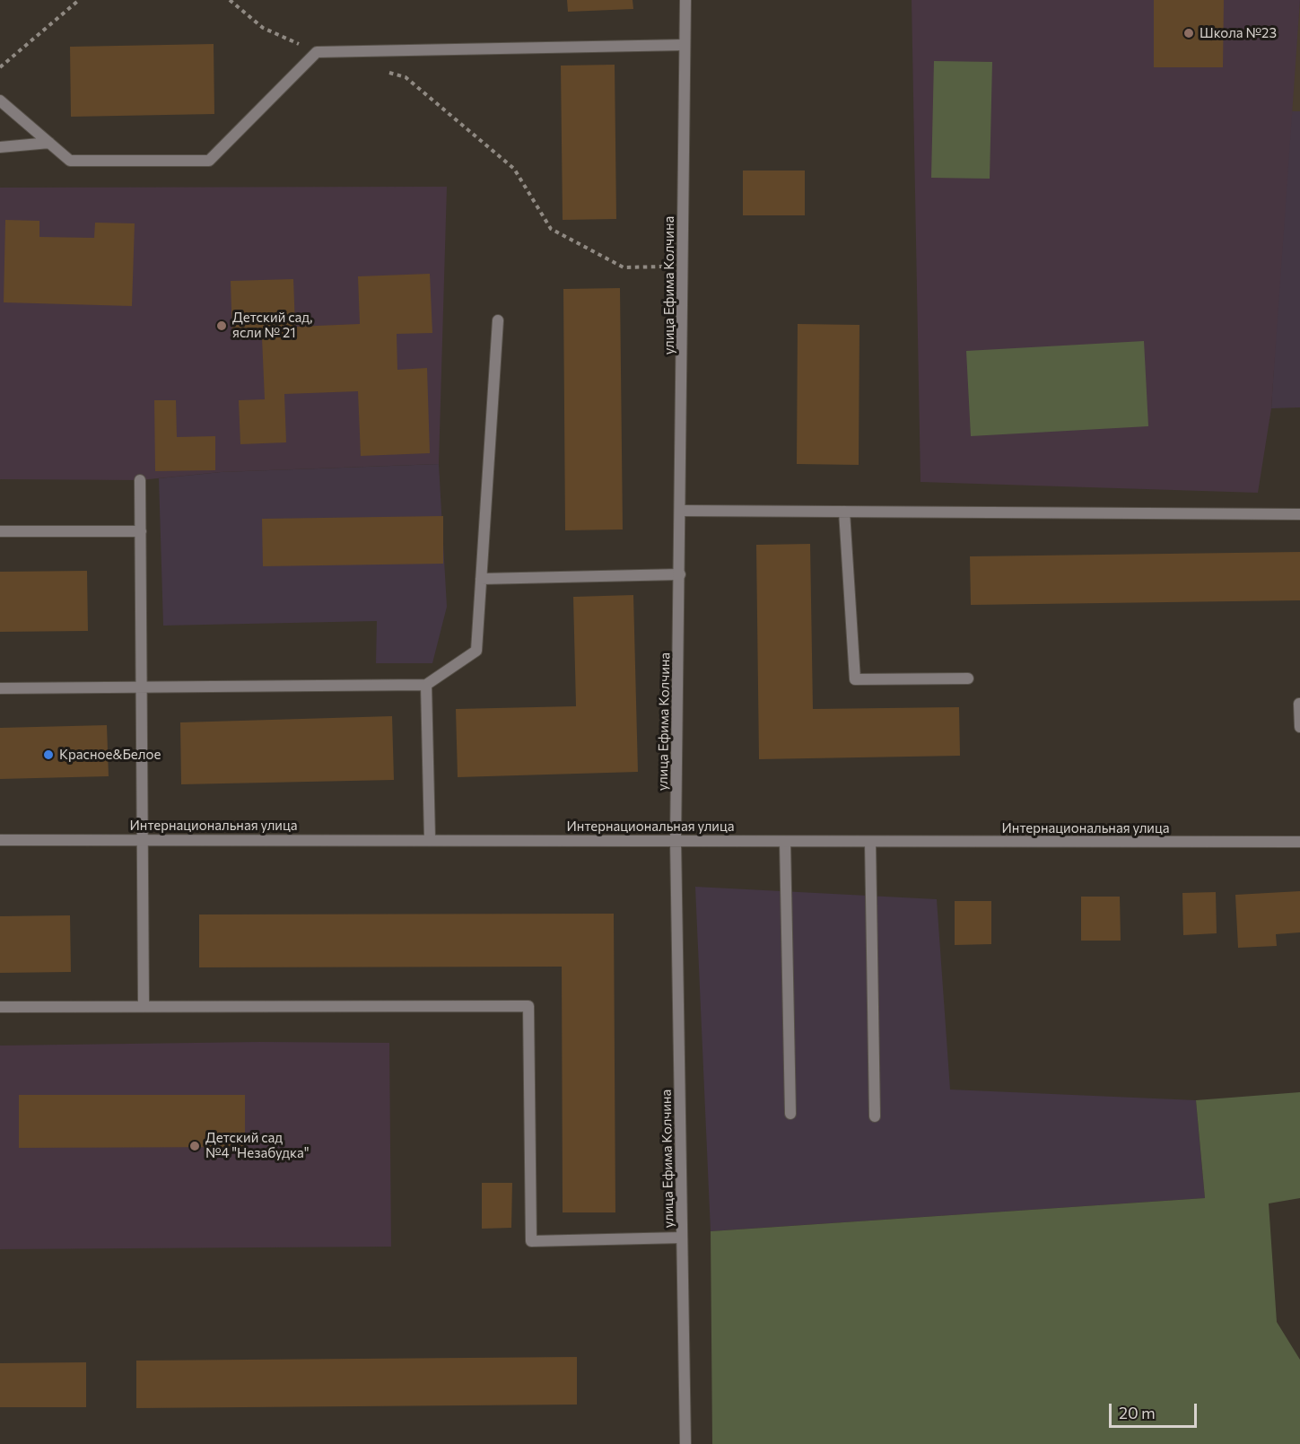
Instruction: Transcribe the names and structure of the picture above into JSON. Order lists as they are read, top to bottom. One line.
{"streets":{"street":["улица Ефима Колчина","Интернациональная улица"]},"crossings":[["улица Ефима Колчина","Интернациональная улица"]],"places":["Школа №23","Детский сад, ясли № 21","Красное&Белое","Детский сад №4 \"Незабудка\""],"scale_bar":"20 m"}
